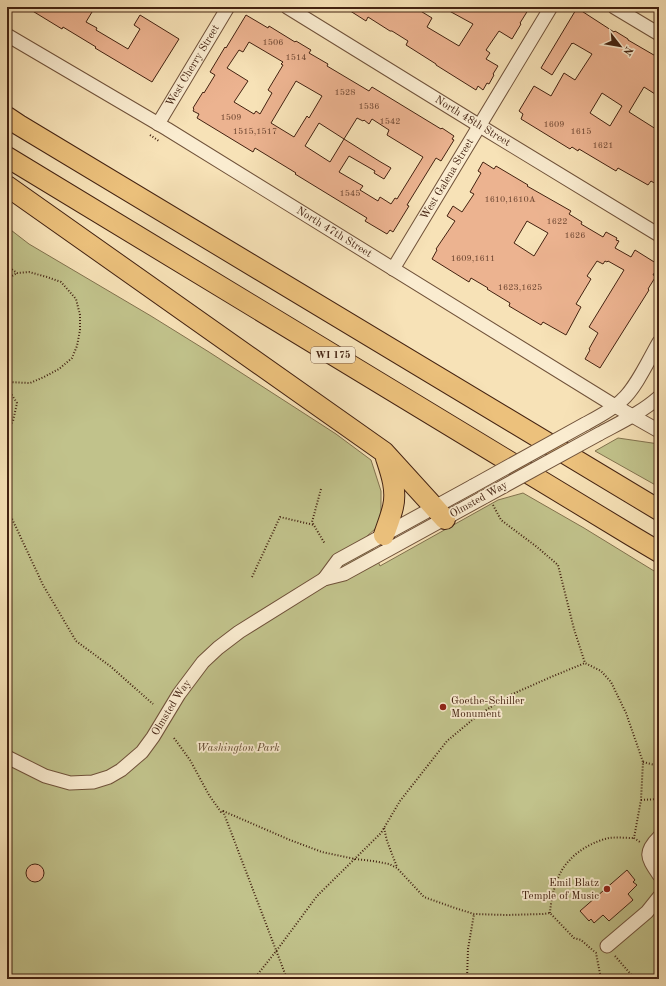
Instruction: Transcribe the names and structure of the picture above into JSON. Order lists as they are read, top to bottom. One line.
{"streets":{"highway":["WI 175"],"street":["West Cherry Street","North 48th Street","West Galena Street","North 47th Street","Olmsted Way"]},"crossings":[["West Cherry Street","North 47th Street"],["North 48th Street","West Galena Street"],["West Galena Street","North 47th Street"],["North 47th Street","Olmsted Way"]],"parks":["Washington Park"],"places":["Goethe-Schiller Monument","Emil Blatz Temple of Music"],"house_numbers":["1506","1514","1528","1536","1509","1542","1609","1515,1517","1615","1621","1545","1610,1610A","1622","1626","1609,1611","1623,1625"],"north":"bottom right"}
